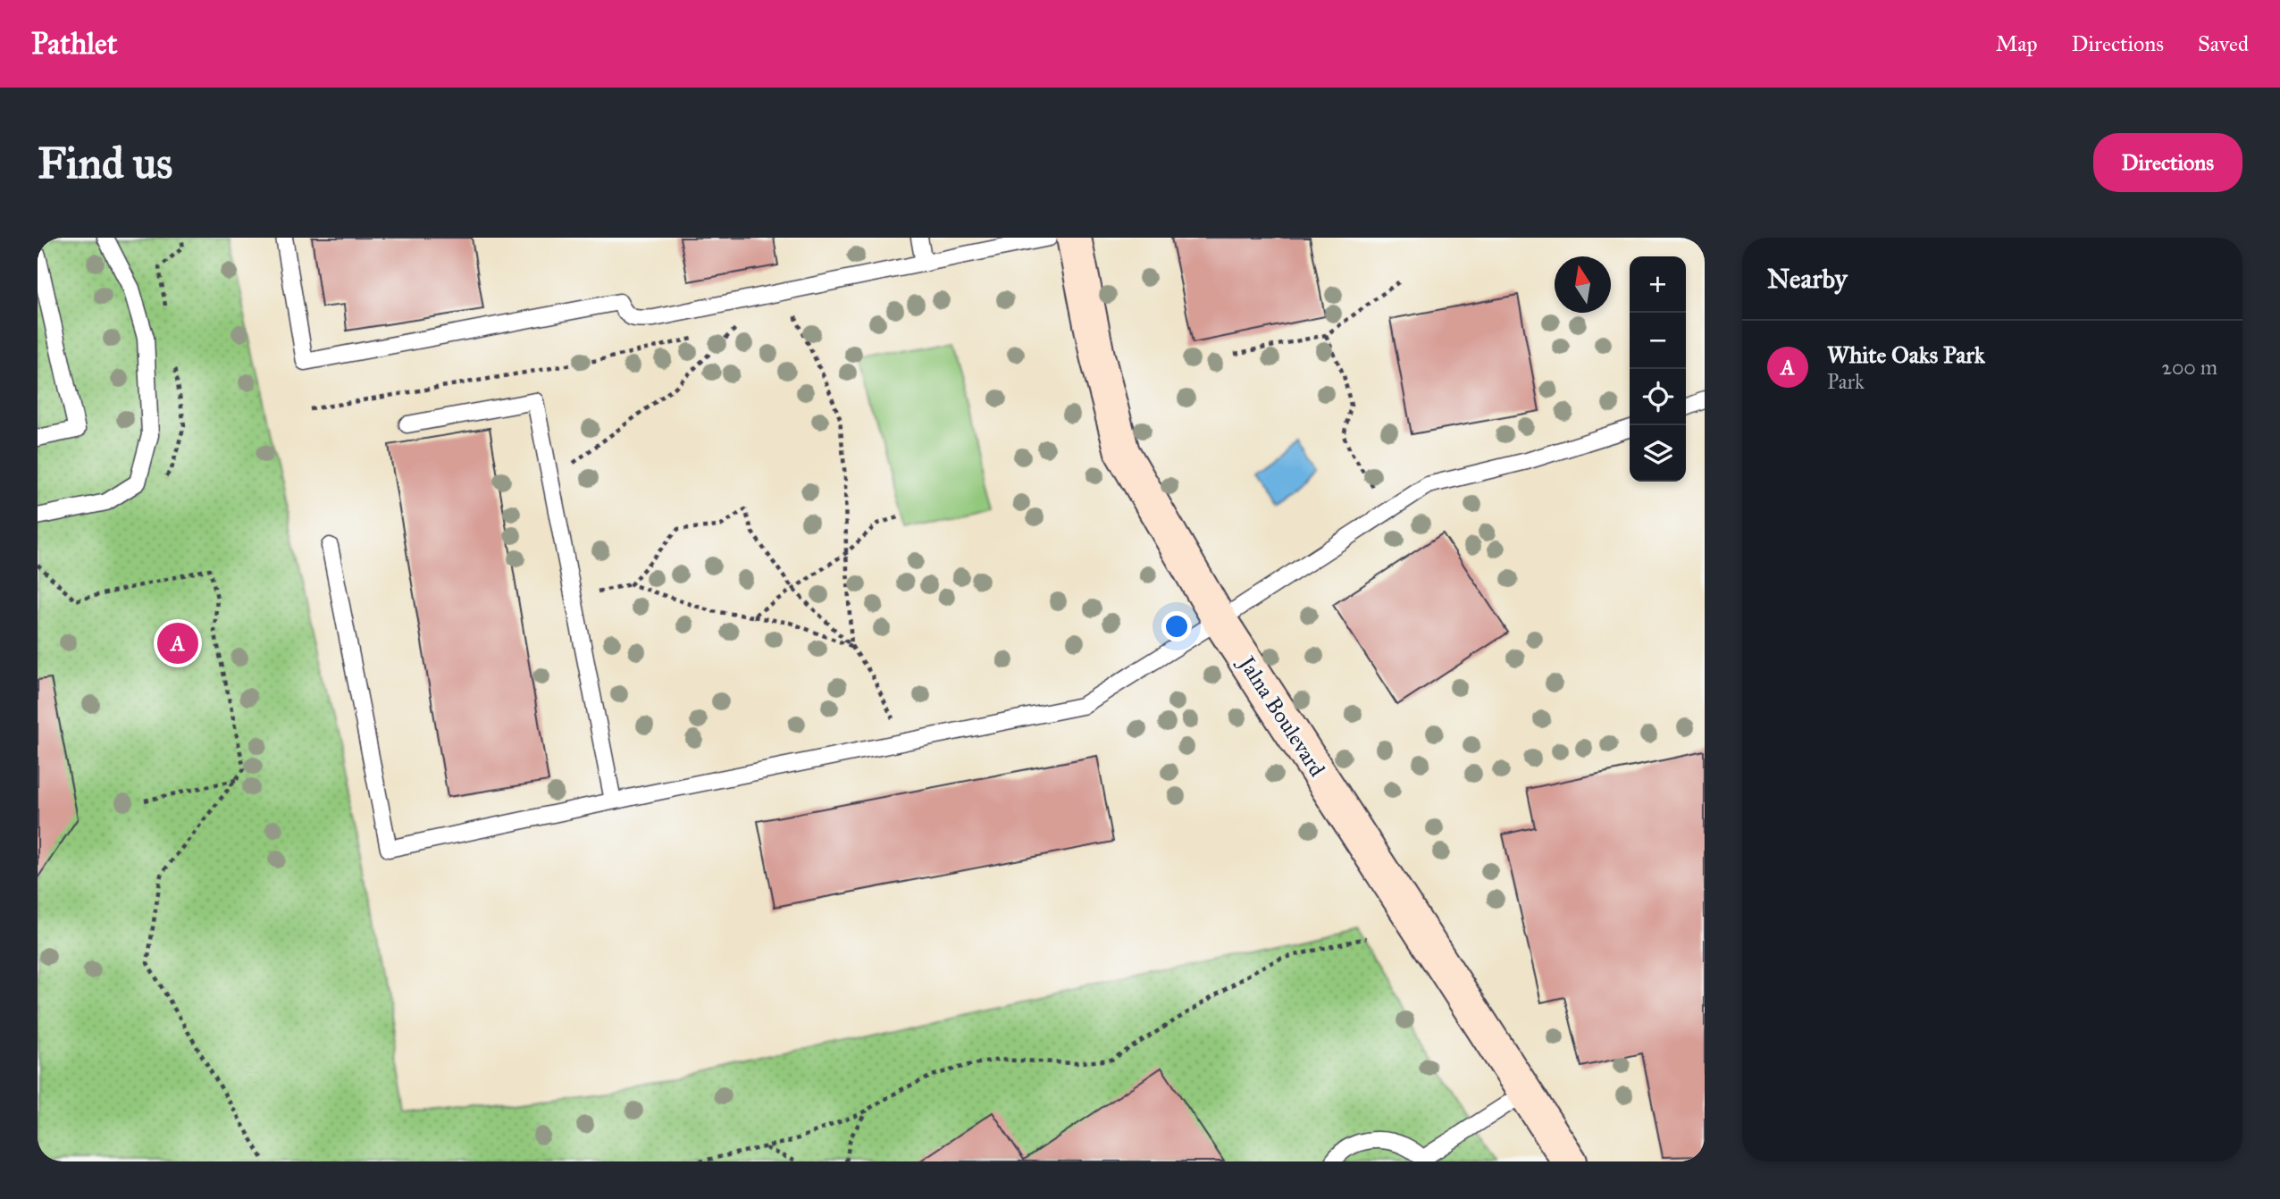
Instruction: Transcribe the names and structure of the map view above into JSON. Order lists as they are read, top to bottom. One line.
{"streets":{"street":["Jalna Boulevard"]},"north":"top","page":{"header":"Pathlet","nav":["Map","Directions","Saved"],"buttons":"Directions","title":"Find us","heading":"Nearby","map_buttons":["+","−"],"list":[{"mark":"A","name":"White Oaks Park","note":"Park","value":"200 m"}],"pins":"A"}}
